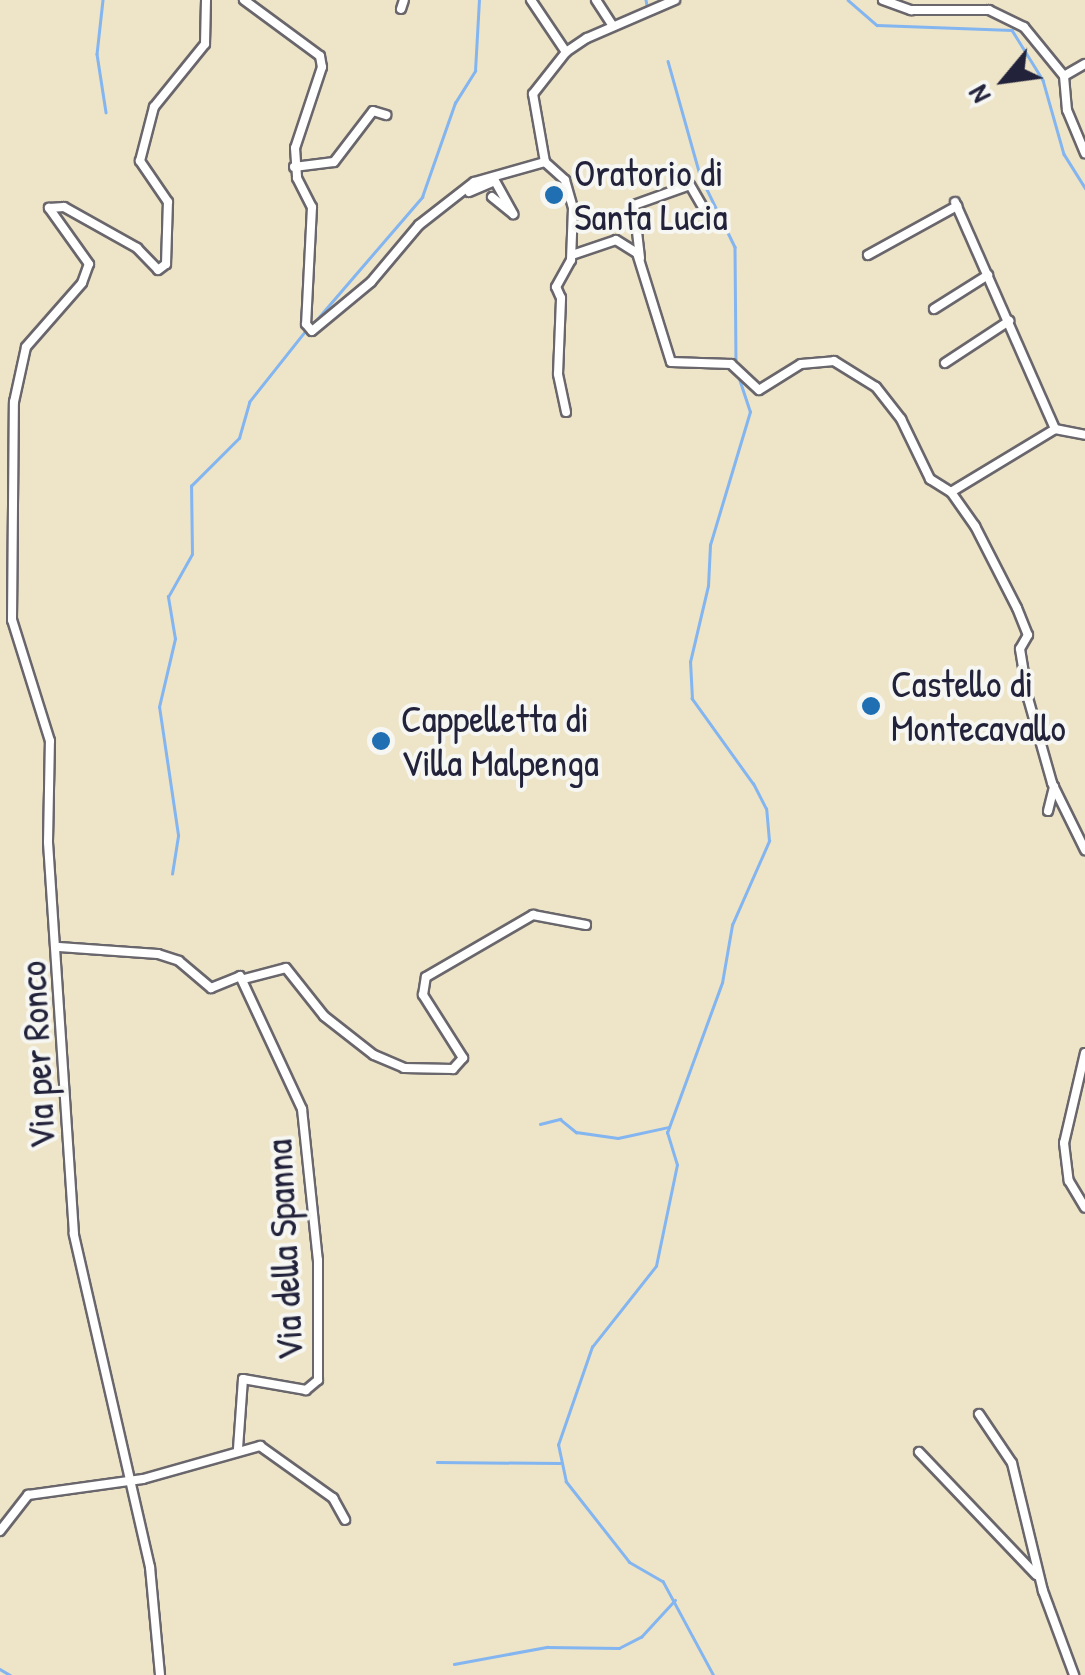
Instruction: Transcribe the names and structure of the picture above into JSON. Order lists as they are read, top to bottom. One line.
{"streets":{"street":["Via per Ronco","Via della Spanna"]},"places":["Oratorio di Santa Lucia","Castello di Montecavallo","Cappelletta di Villa Malpenga"],"north":"bottom left"}
